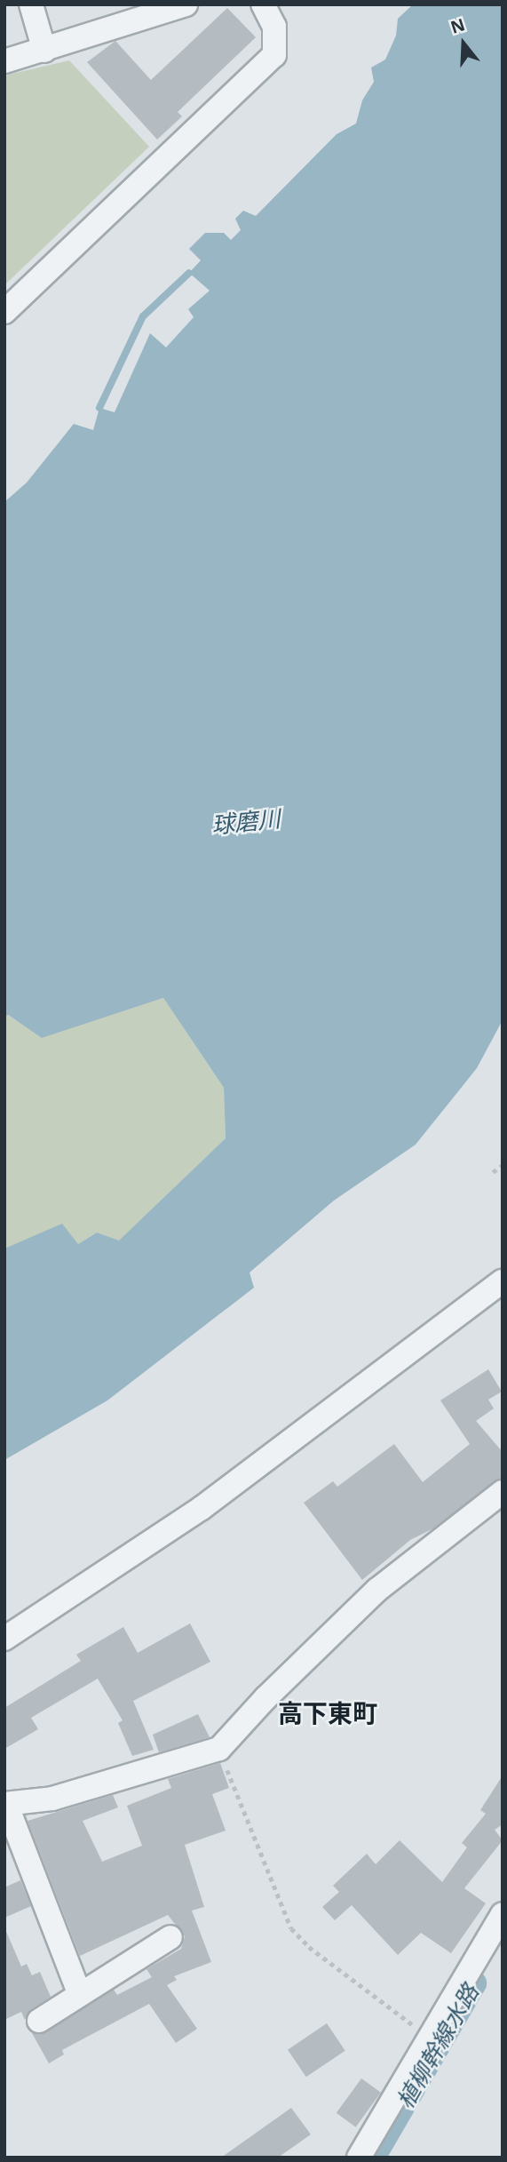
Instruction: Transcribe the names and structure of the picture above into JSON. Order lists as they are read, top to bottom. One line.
{"districts":["高下東町"],"water":["球磨川","植柳幹線水路"],"north":"top"}
